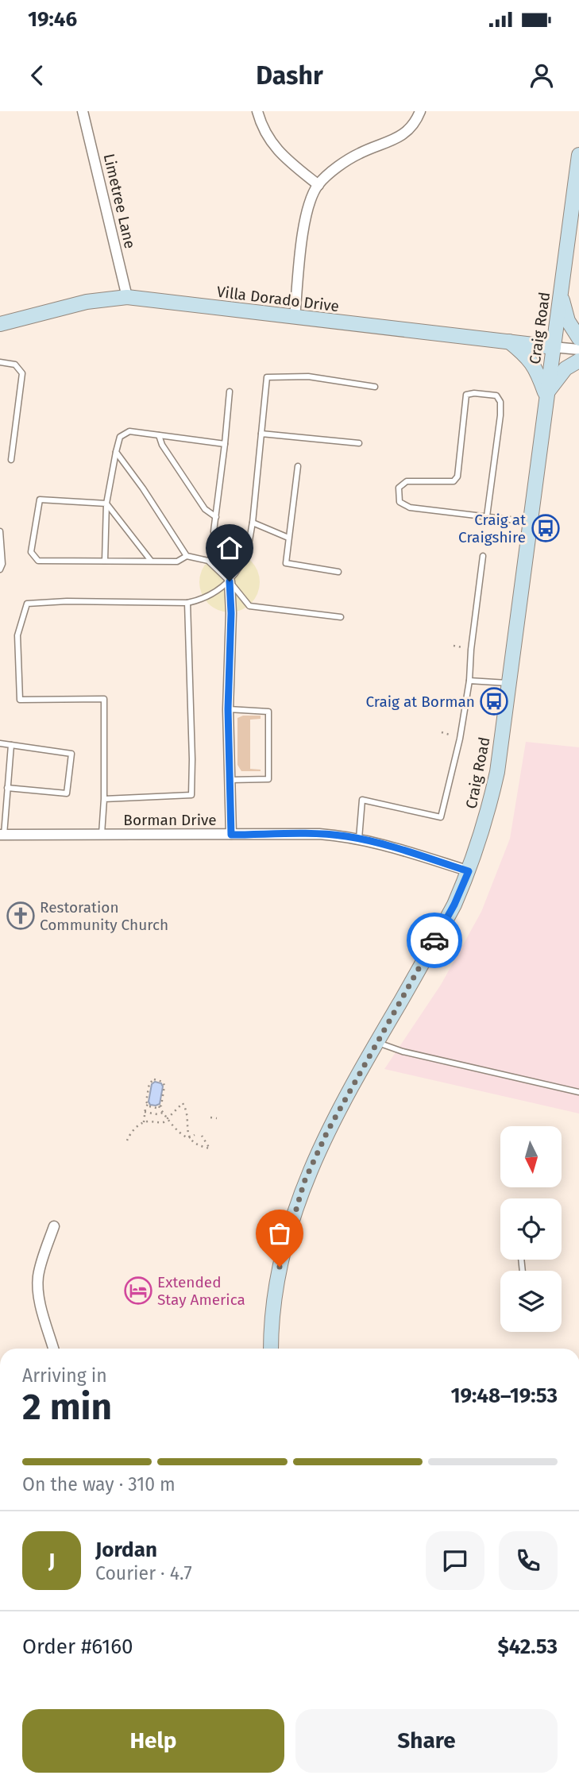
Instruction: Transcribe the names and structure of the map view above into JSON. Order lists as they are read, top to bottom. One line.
{"streets":{"main road":["Villa Dorado Drive","Craig Road"],"street":["Limetree Lane","Borman Drive"]},"crossings":[["Limetree Lane","Villa Dorado Drive"],["Villa Dorado Drive","Craig Road"],["Craig Road","Borman Drive"]],"places":{"bus stop":["Craig at Craigshire","Craig at Borman"],"church":["Restoration Community Church"],"hotel":["Extended Stay America"]},"north":"bottom","page":{"status":"19:46","header":"Dashr","heading":["2 min","Arriving in","19:48–19:53"],"panel":["Jordan","Courier · 4.7","Order #6160","$42.53"],"bar":"On the way · 310 m","round":"J","buttons":["Help","Share"]}}
